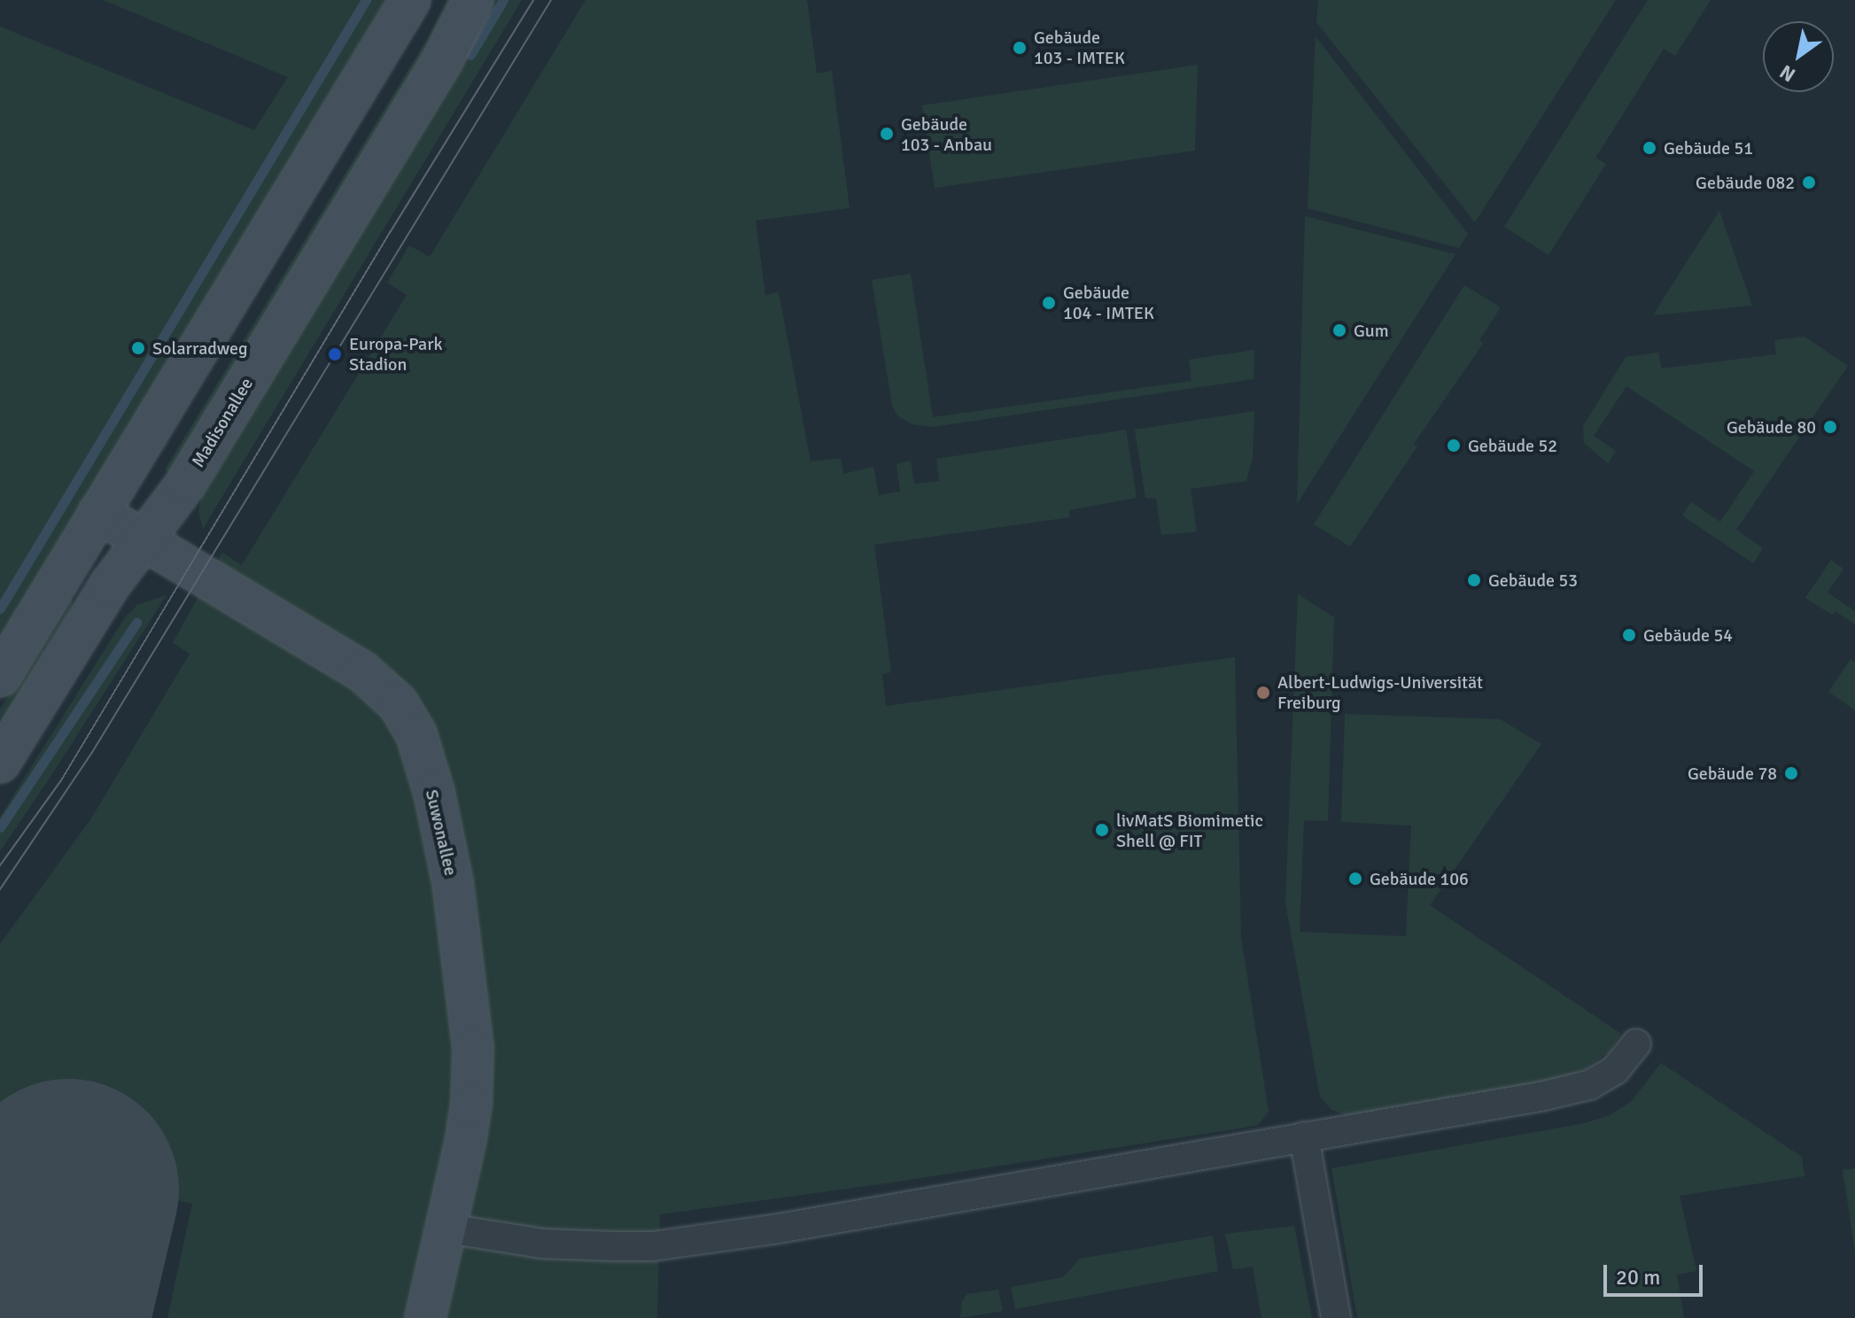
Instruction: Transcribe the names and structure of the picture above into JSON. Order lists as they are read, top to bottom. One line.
{"streets":{"main road":["Madisonallee","Suwonallee"]},"crossings":[["Madisonallee","Suwonallee"]],"places":["Gebäude 103 - IMTEK","Gebäude 103 - Anbau","Gebäude 51","Gebäude 082","Gebäude 104 - IMTEK","Gum","Solarradweg","Europa-Park Stadion","Gebäude 80","Gebäude 52","Gebäude 53","Gebäude 54","Albert-Ludwigs-Universität Freiburg","Gebäude 78","livMatS Biomimetic Shell @ FIT","Gebäude 106"],"scale_bar":"20 m","north":"bottom left"}
